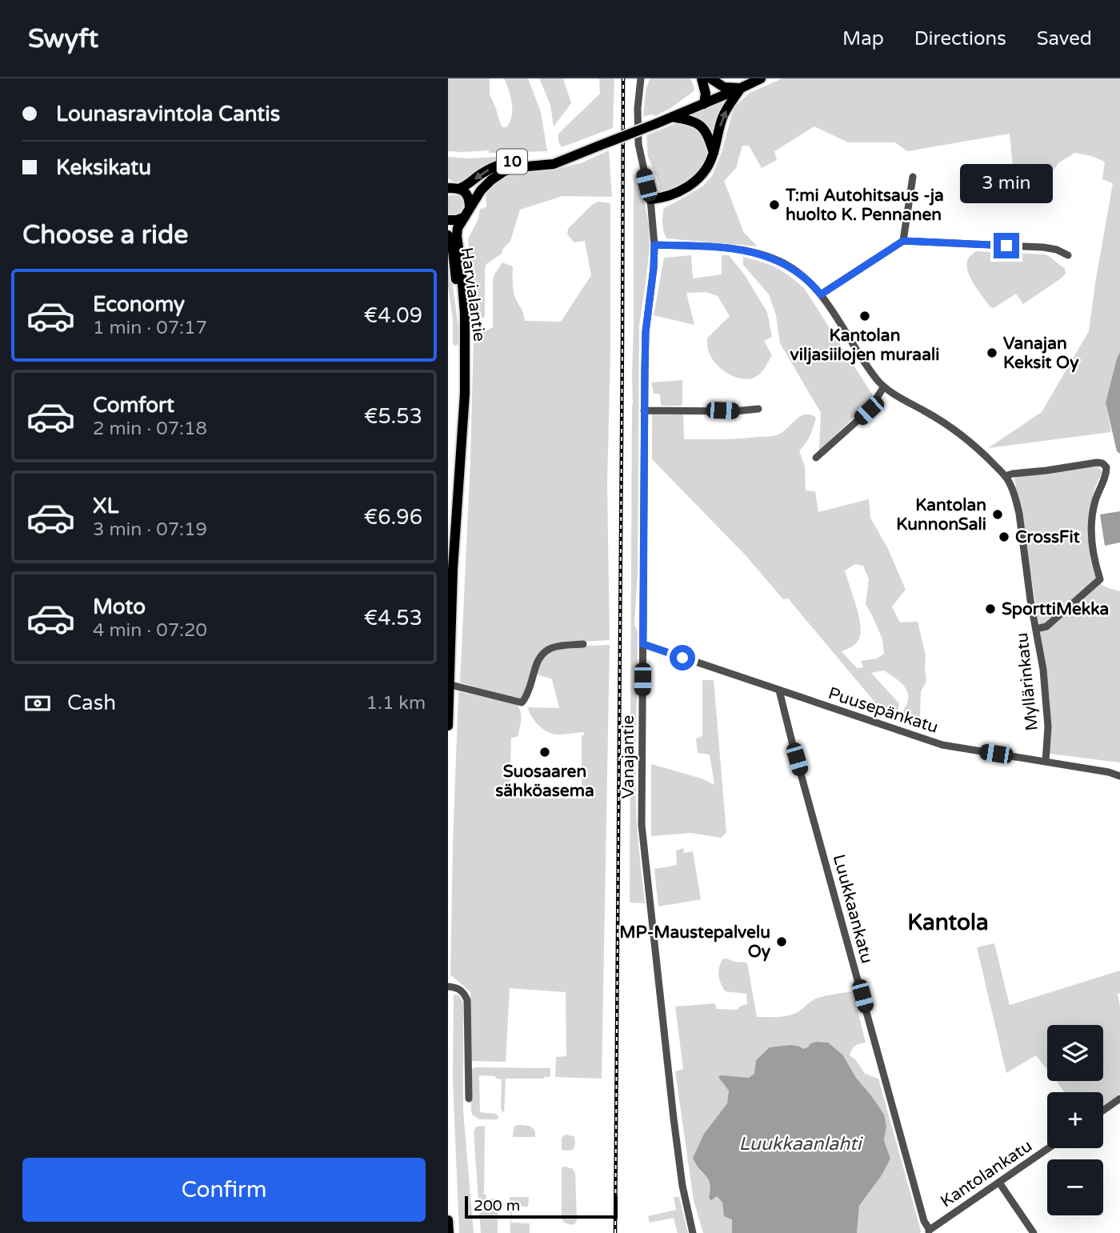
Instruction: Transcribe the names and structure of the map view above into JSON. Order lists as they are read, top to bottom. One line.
{"streets":{"highway":["10","Harvialantie"],"street":["Myllärinkatu","Puusepänkatu","Vanajantie","Luukkaankatu","Kantolankatu"]},"crossings":[["10","Harvialantie"],["Myllärinkatu","Puusepänkatu"],["Myllärinkatu","Vanajantie"],["Puusepänkatu","Vanajantie"],["Puusepänkatu","Luukkaankatu"],["Luukkaankatu","Kantolankatu"]],"districts":["Kantola"],"water":["Luukkaanlahti"],"places":["T:mi Autohitsaus -ja huolto K. Pennanen","Kantolan viljasiilojen muraali","Vanajan Keksit Oy","Kantolan KunnonSali","CrossFit","SporttiMekka","Suosaaren sähköasema","MP-Maustepalvelu Oy"],"scale_bar":"200 m","page":{"header":"Swyft","nav":["Map","Directions","Saved"],"banner":["Lounasravintola Cantis","Keksikatu"],"bubble":"3 min","heading":"Choose a ride","list":[{"name":"Economy","note":"1 min · 07:17","value":"€4.09"},{"name":"Comfort","note":"2 min · 07:18","value":"€5.53"},{"name":"XL","note":"3 min · 07:19","value":"€6.96"},{"name":"Moto","note":"4 min · 07:20","value":"€4.53"}],"pay":["Cash","1.1 km"],"map_buttons":["+","−"],"buttons":"Confirm","scale":"200 m"}}
